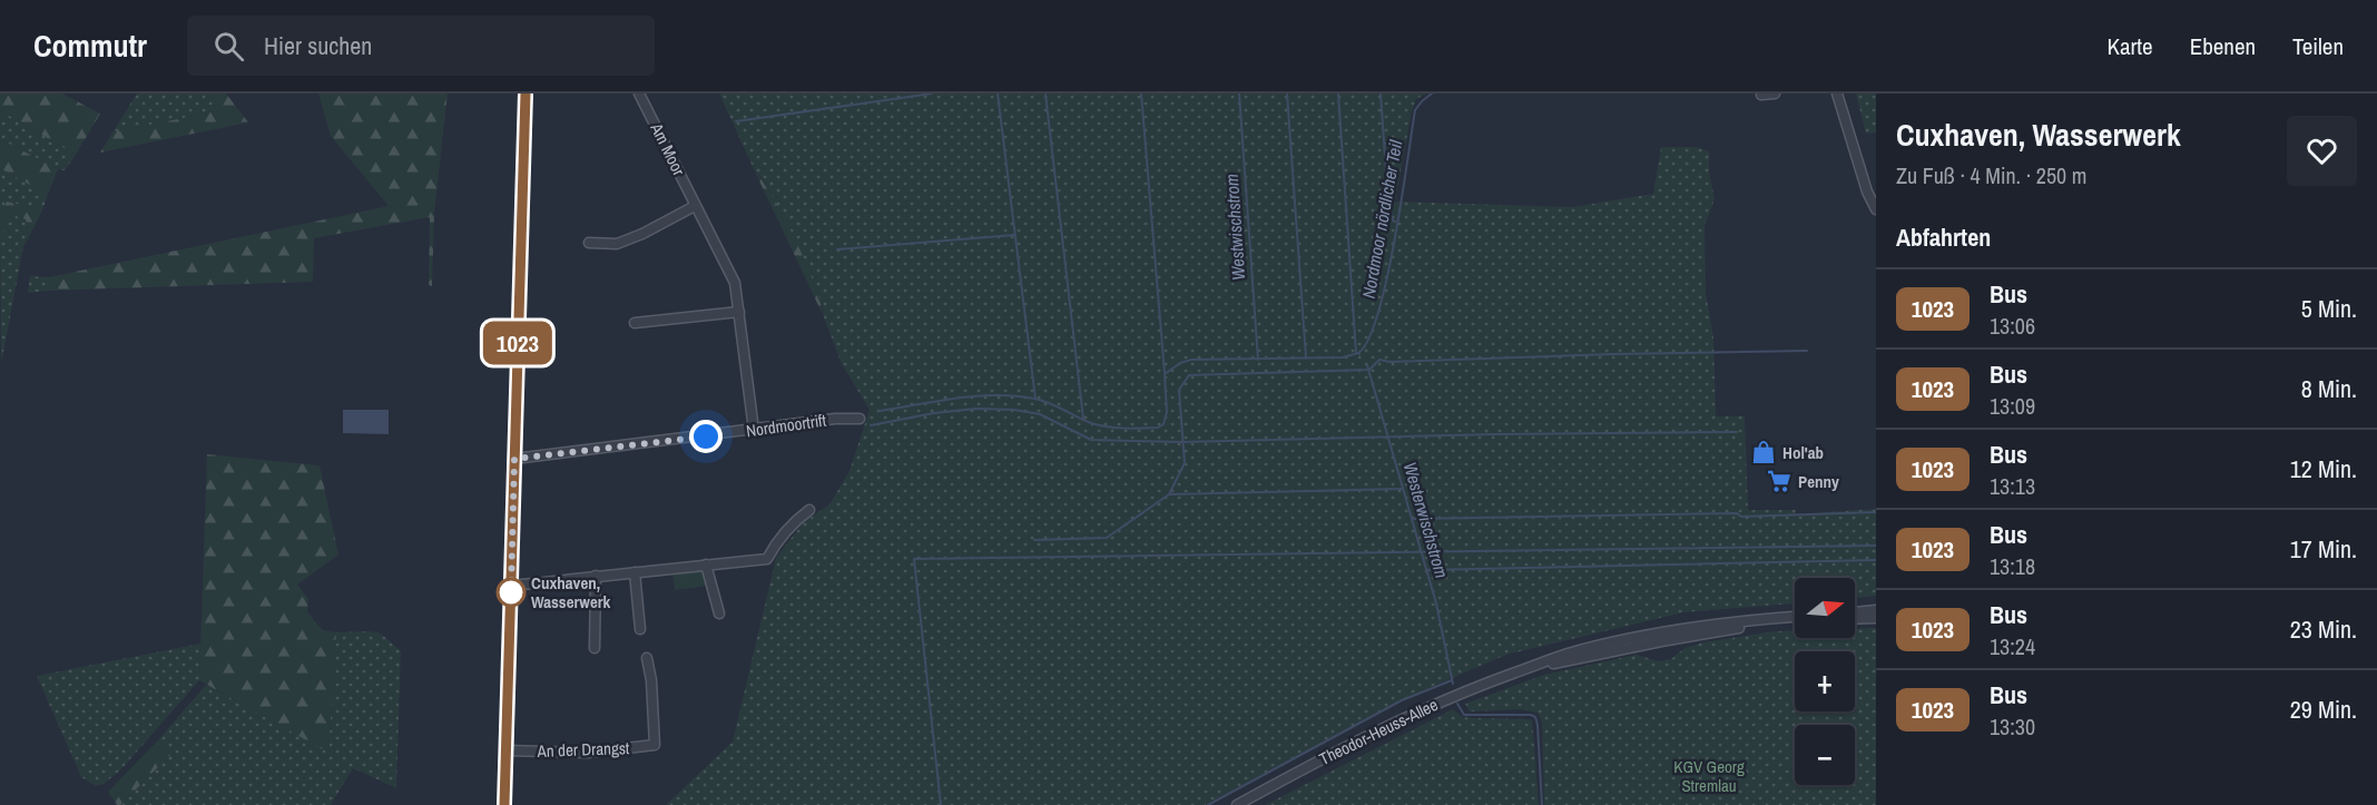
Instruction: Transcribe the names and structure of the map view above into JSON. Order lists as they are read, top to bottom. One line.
{"streets":{"street":["Am Moor","Nordmoortrift","Theodor-Heuss-Allee","An der Drangst"]},"crossings":[["Am Moor","Nordmoortrift"]],"water":["Nordmoor nördlicher Teil","Westwischstrom","Westerwischstrom"],"parks":["KGV Georg Stremlau"],"places":{"shop":["Hol'ab"],"supermarket":["Penny"],"other":["Cuxhaven, Wasserwerk"]},"lines":["bus line 1023"],"north":"right","page":{"header":"Commutr","search":"Hier suchen","nav":["Karte","Ebenen","Teilen"],"on_map":"1023","heading":[["Cuxhaven, Wasserwerk","Zu Fuß · 4 Min. · 250 m"],"Abfahrten"],"list":[{"mark":"1023","name":"Bus","note":"13:06","value":"5 Min."},{"mark":"1023","name":"Bus","note":"13:09","value":"8 Min."},{"mark":"1023","name":"Bus","note":"13:13","value":"12 Min."},{"mark":"1023","name":"Bus","note":"13:18","value":"17 Min."},{"mark":"1023","name":"Bus","note":"13:24","value":"23 Min."},{"mark":"1023","name":"Bus","note":"13:30","value":"29 Min."}],"map_buttons":["+","−"]}}
